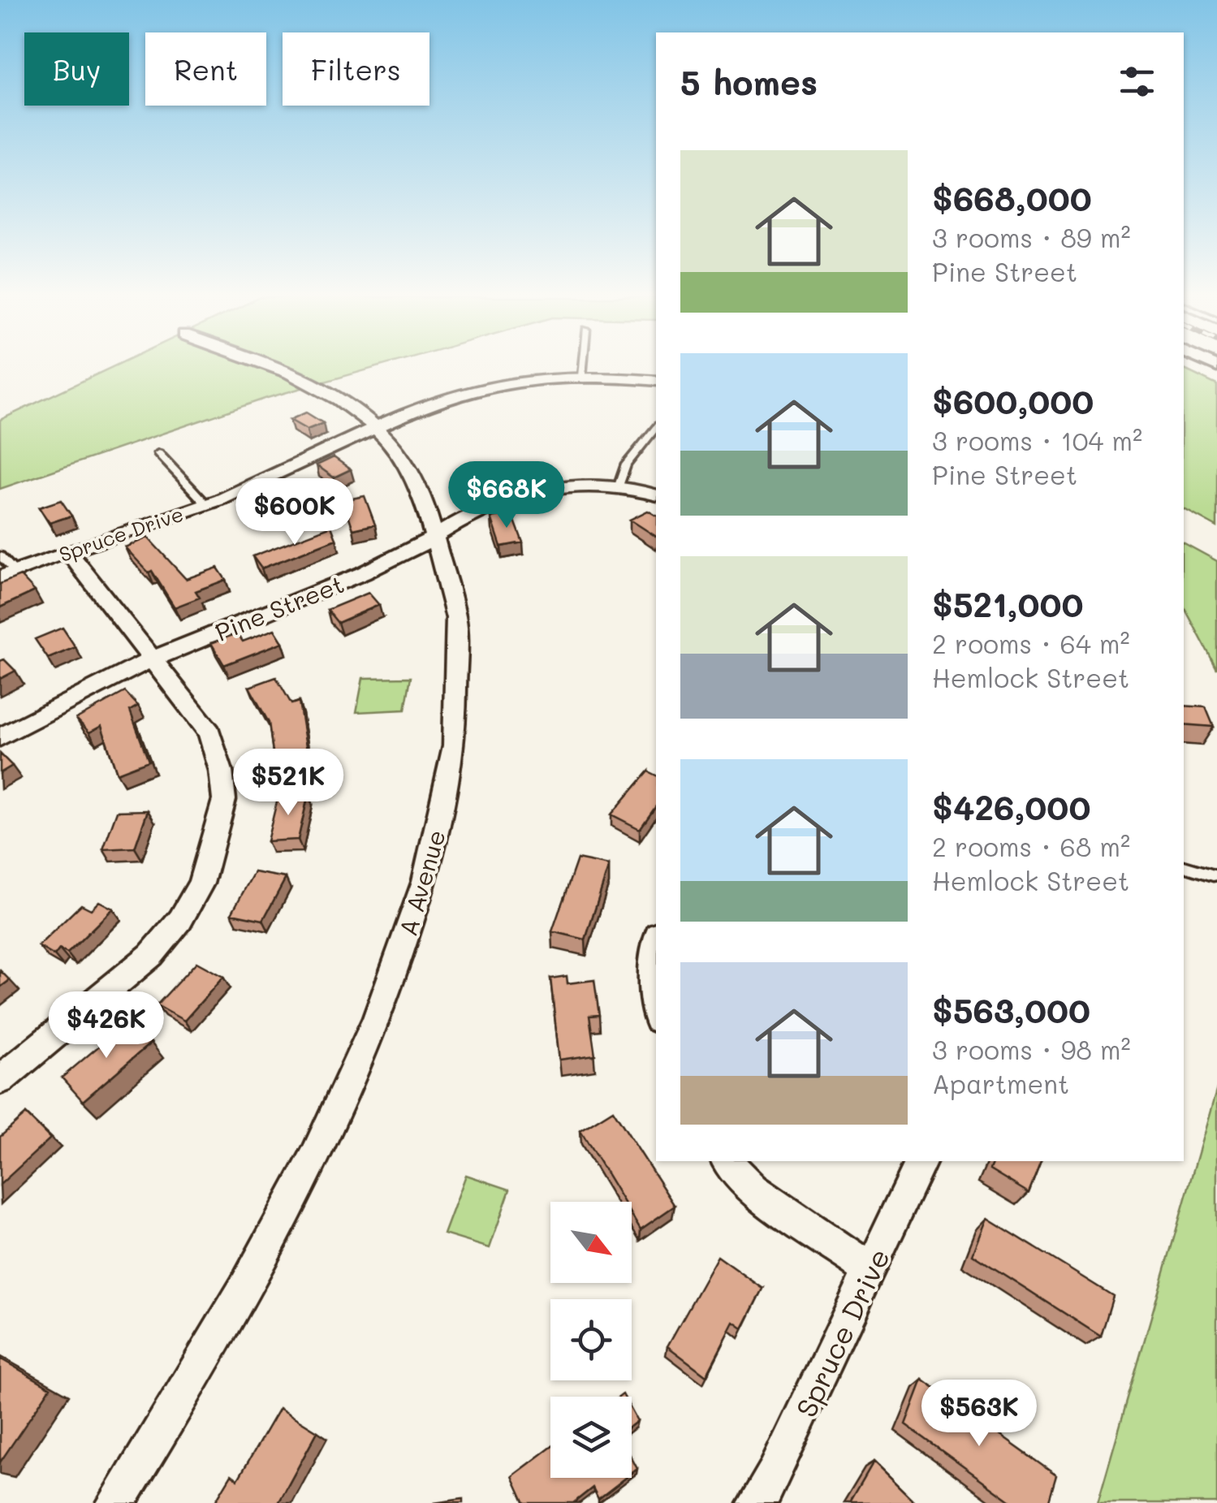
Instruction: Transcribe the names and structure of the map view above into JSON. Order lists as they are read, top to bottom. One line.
{"streets":{"street":["Spruce Drive","Pine Street","A Avenue"]},"crossings":[["Spruce Drive","A Avenue"],["Pine Street","A Avenue"]],"north":"bottom right","page":{"chip":["Buy","Rent","Filters"],"heading":"5 homes","list":[{"name":"$668,000","note":"3 rooms · 89 m² · Pine Street"},{"name":"$600,000","note":"3 rooms · 104 m² · Pine Street"},{"name":"$521,000","note":"2 rooms · 64 m² · Hemlock Street"},{"name":"$426,000","note":"2 rooms · 68 m² · Hemlock Street"},{"name":"$563,000","note":"3 rooms · 98 m² · Apartment"}],"price":["$668K","$600K","$521K","$426K","$563K"]}}
